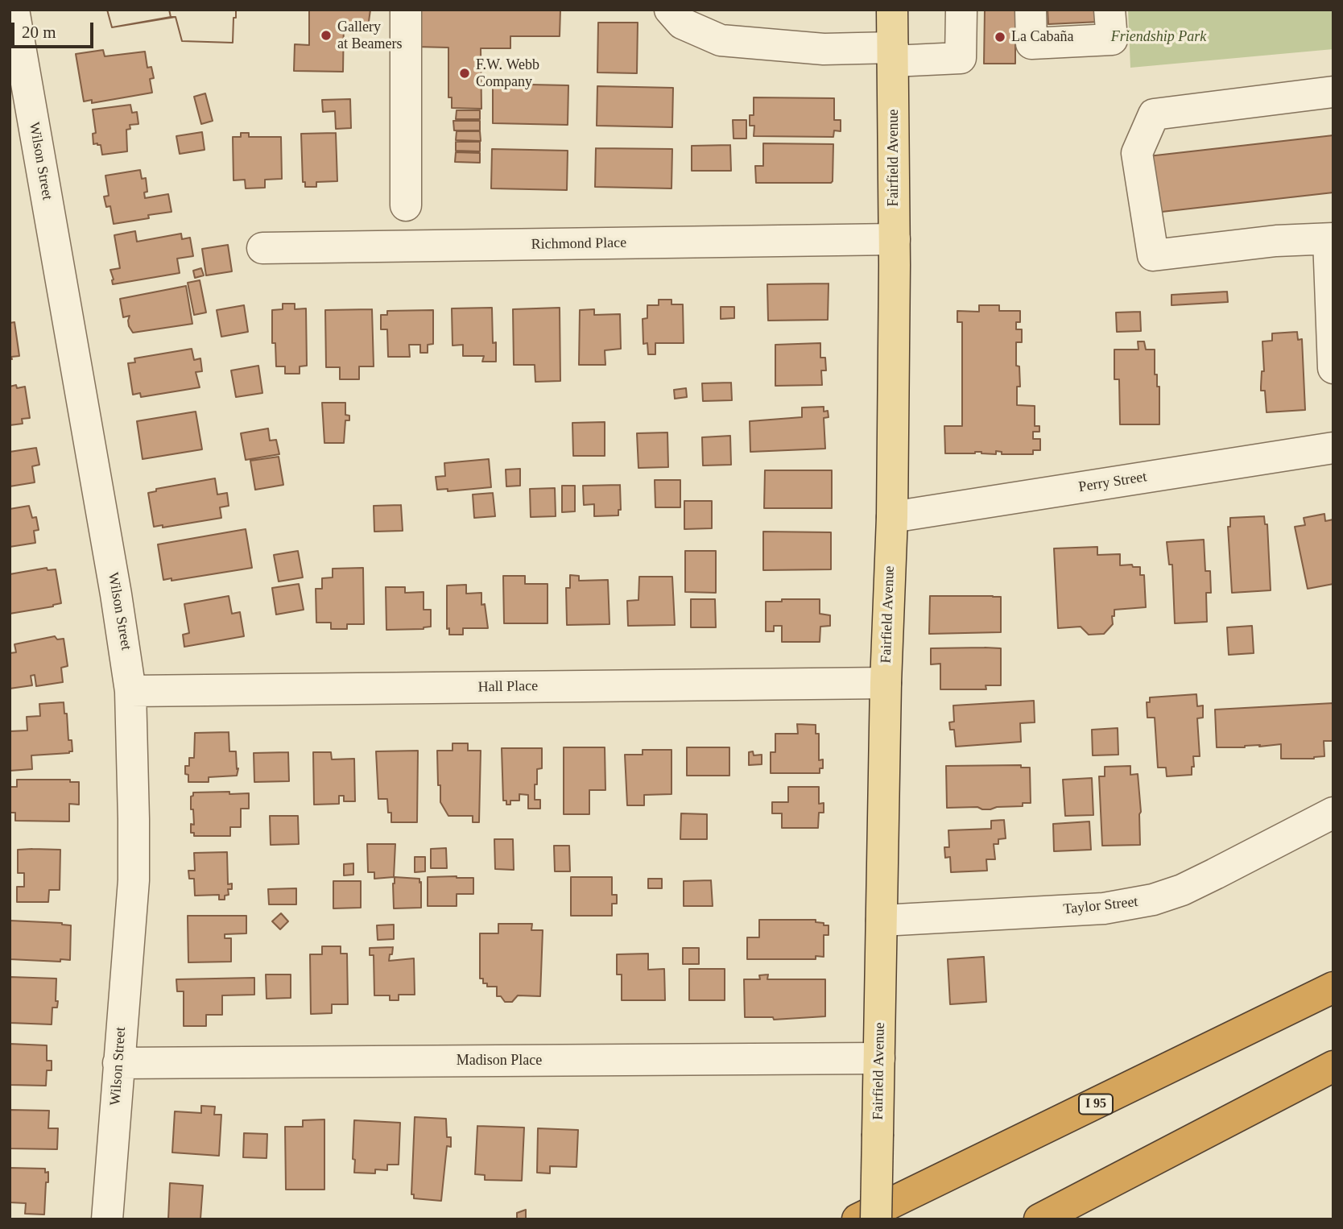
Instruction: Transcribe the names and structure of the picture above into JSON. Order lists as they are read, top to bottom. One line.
{"streets":{"highway":["I 95"],"main road":["Fairfield Avenue"],"street":["Wilson Street","Richmond Place","Perry Street","Hall Place","Taylor Street","Madison Place"]},"crossings":[["Fairfield Avenue","Richmond Place"],["Fairfield Avenue","Perry Street"],["Fairfield Avenue","Hall Place"],["Fairfield Avenue","Taylor Street"],["Fairfield Avenue","Madison Place"],["Wilson Street","Hall Place"],["Wilson Street","Madison Place"]],"parks":["Friendship Park"],"places":["Gallery at Beamers","La Cabaña","F.W. Webb Company"],"scale_bar":"20 m"}
